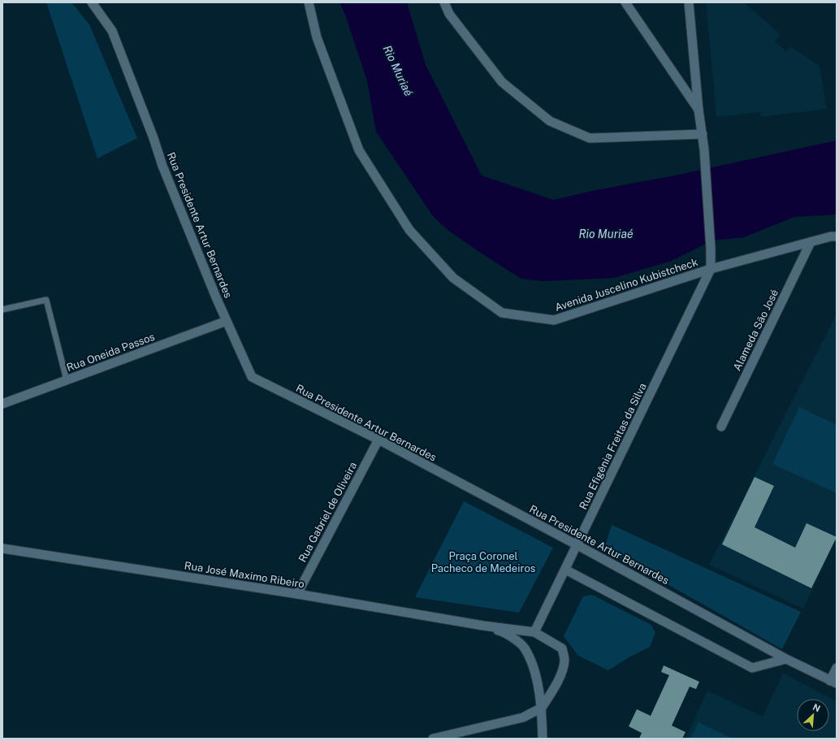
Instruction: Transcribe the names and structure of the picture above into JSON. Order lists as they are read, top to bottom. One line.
{"streets":{"street":["Rua Presidente Artur Bernardes","Avenida Juscelino Kubistcheck","Alameda São José","Rua Oneida Passos","Rua Efigênia Freitas da Silva","Rua Gabriel de Oliveira","Rua José Maximo Ribeiro"]},"crossings":[["Rua Presidente Artur Bernardes","Rua Oneida Passos"],["Rua Presidente Artur Bernardes","Rua Efigênia Freitas da Silva"],["Rua Presidente Artur Bernardes","Rua Gabriel de Oliveira"],["Avenida Juscelino Kubistcheck","Alameda São José"],["Avenida Juscelino Kubistcheck","Rua Efigênia Freitas da Silva"],["Rua Gabriel de Oliveira","Rua José Maximo Ribeiro"]],"water":["Rio Muriaé"],"parks":["Praça Coronel Pacheco de Medeiros"],"north":"top right"}
